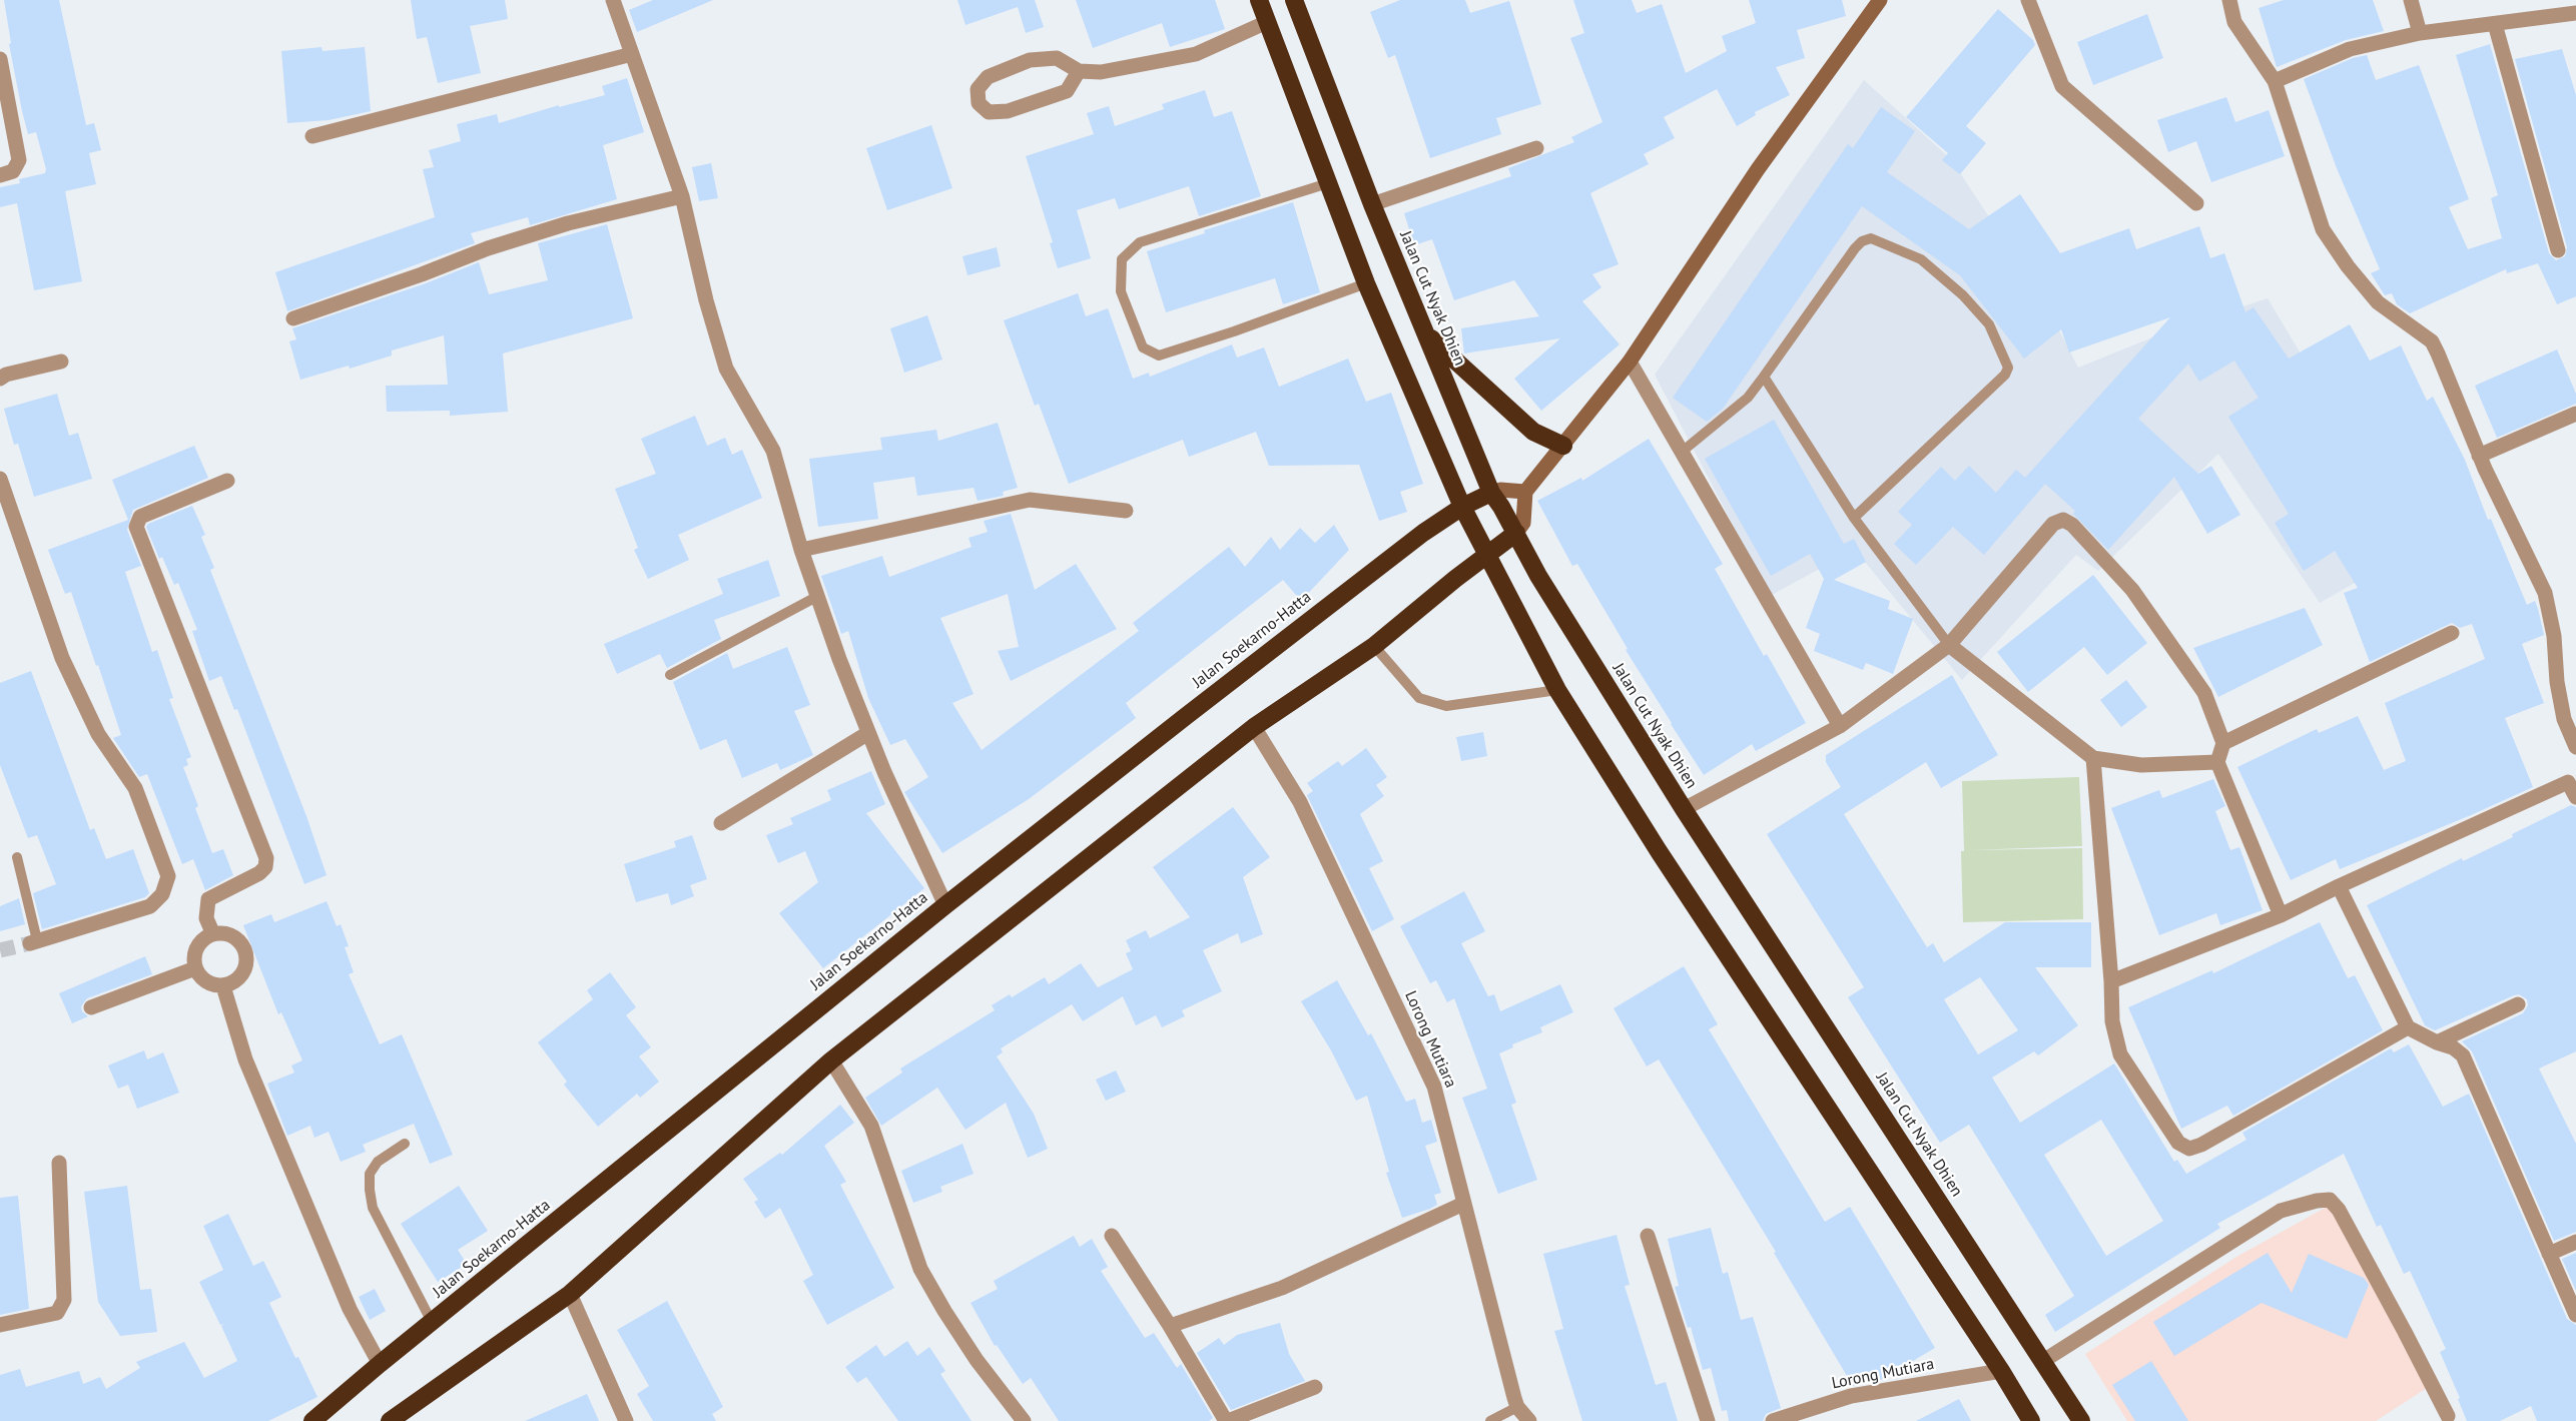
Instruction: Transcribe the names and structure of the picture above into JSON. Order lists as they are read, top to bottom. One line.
{"streets":{"highway":["Jalan Cut Nyak Dhien","Jalan Soekarno-Hatta"],"street":["Lorong Mutiara"]},"crossings":[["Jalan Cut Nyak Dhien","Jalan Soekarno-Hatta"]]}
